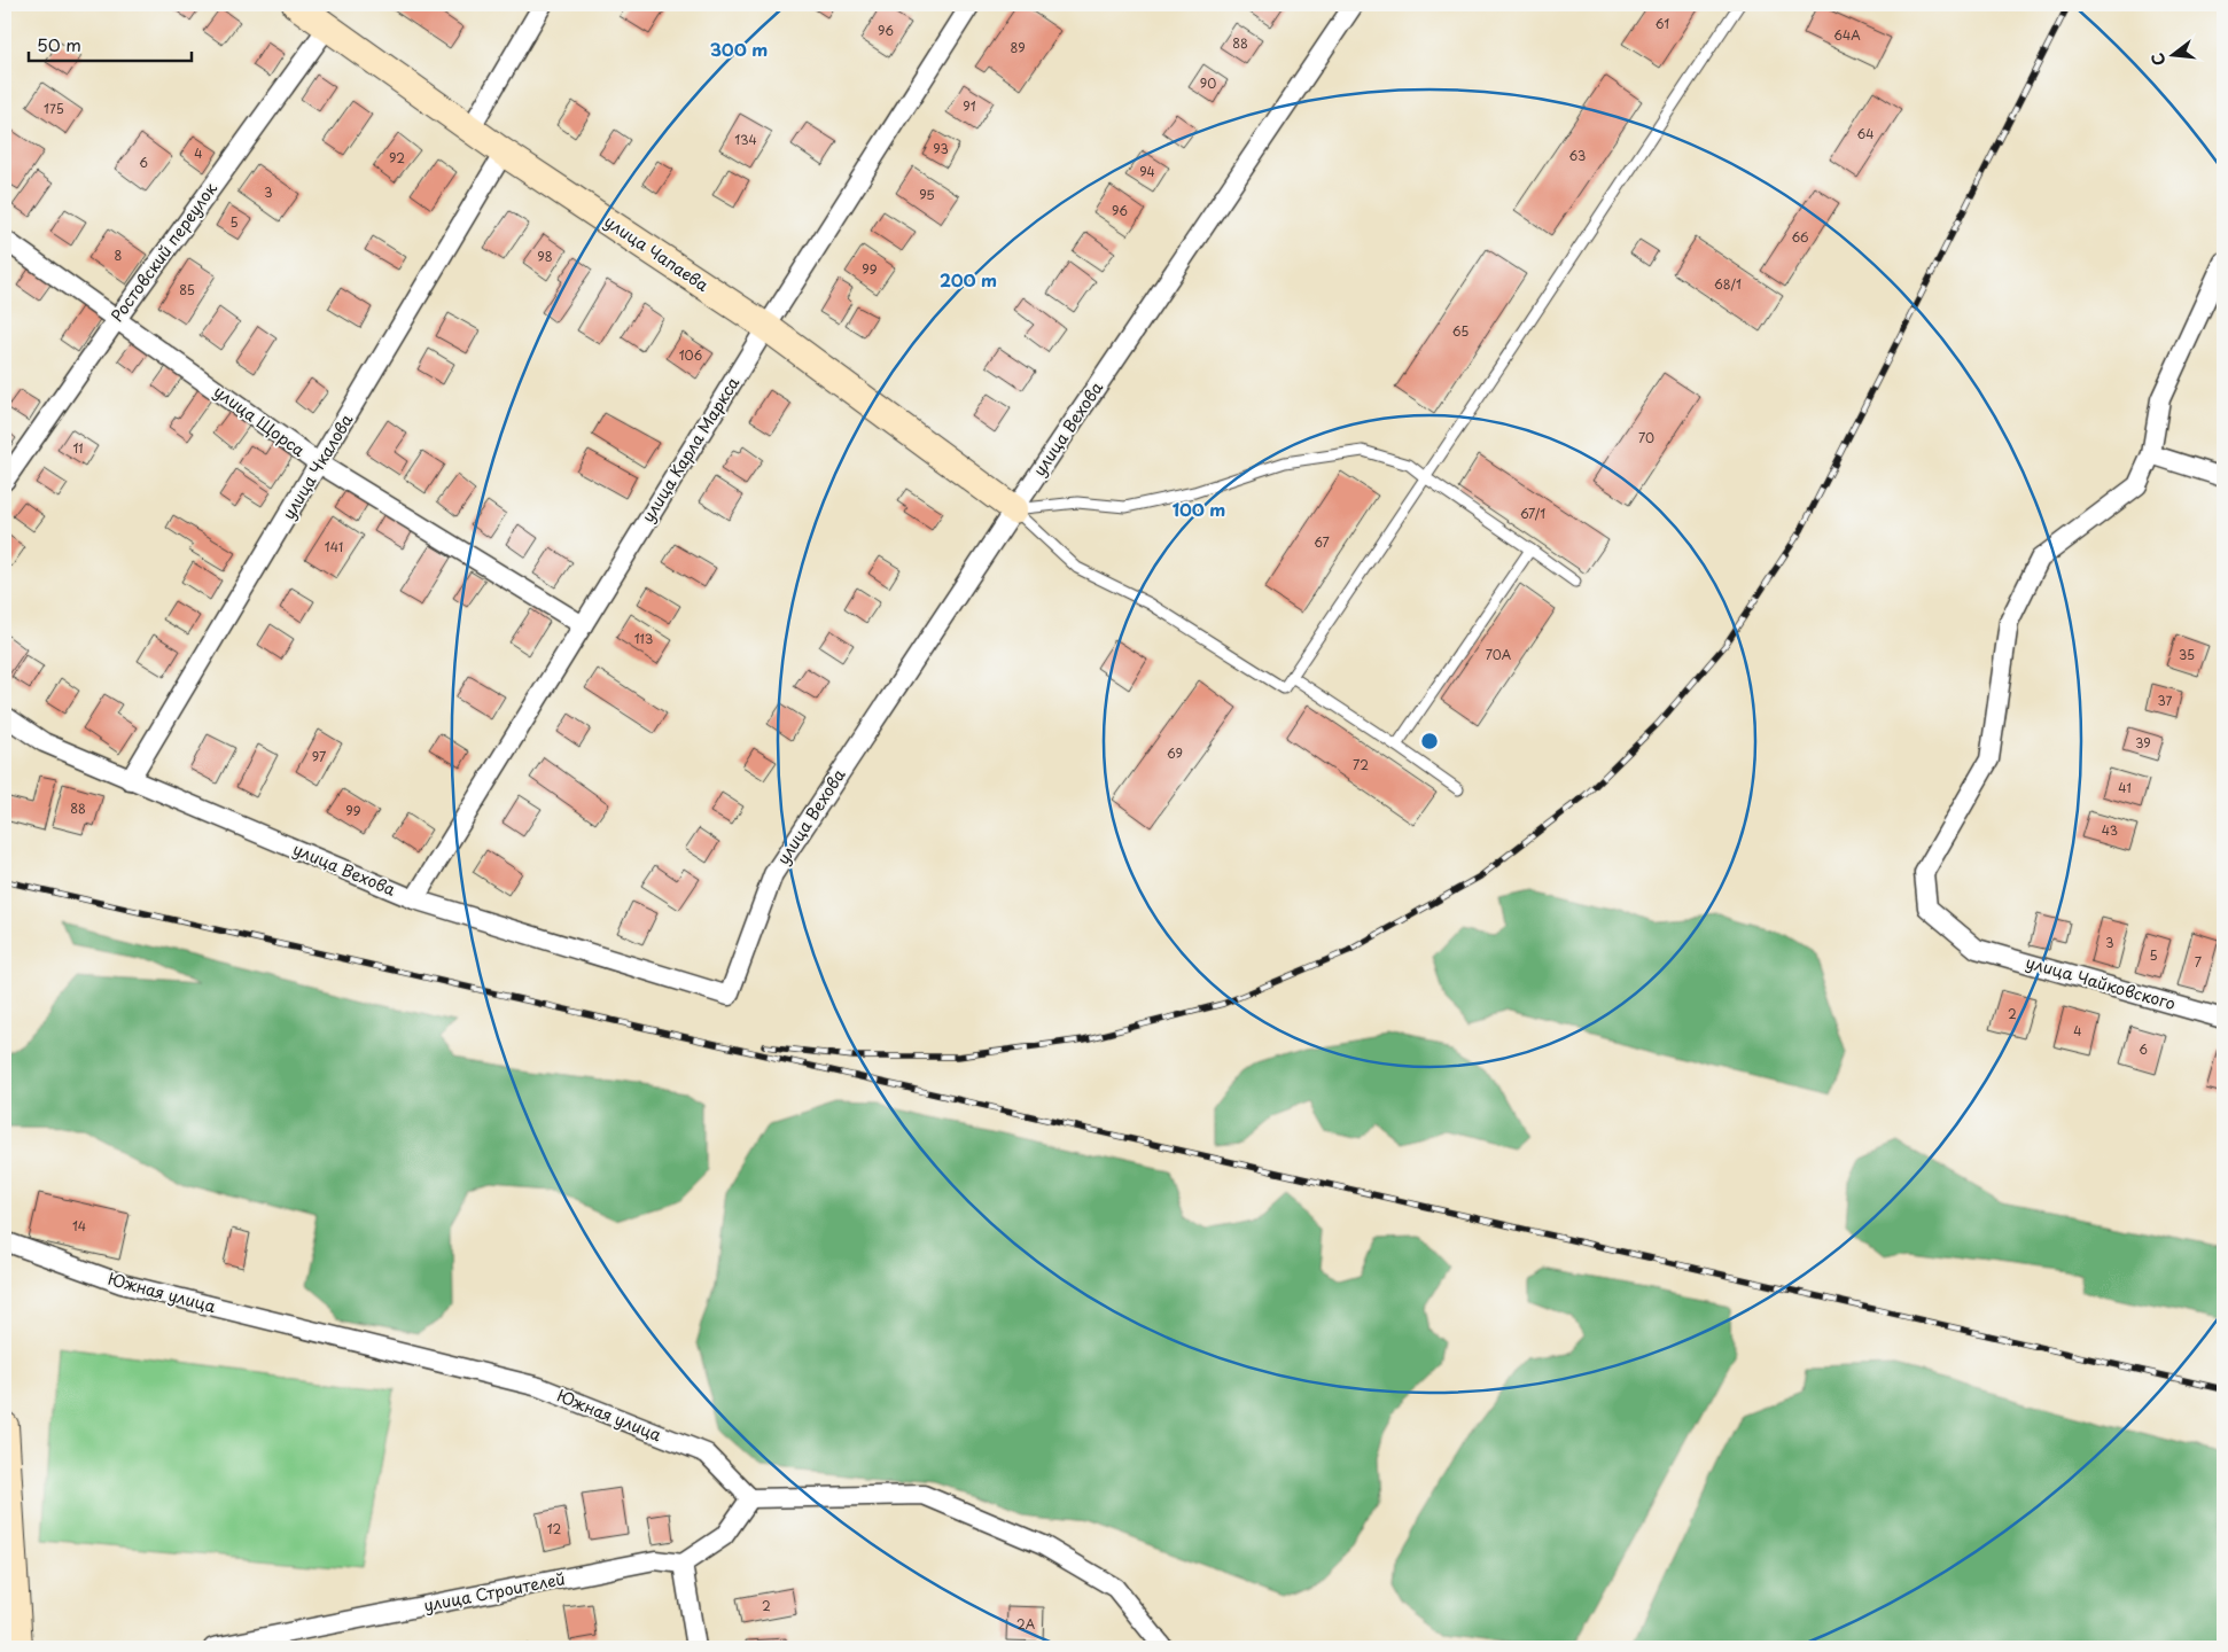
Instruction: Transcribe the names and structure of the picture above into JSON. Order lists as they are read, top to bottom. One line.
{"streets":{"street":["Ростовский переулок","улица Чапаева","улица Щорса","улица Вехова","улица Карла Маркса","улица Чкалова","улица Чайковского","Южная улица","улица Строителей"]},"crossings":[["Ростовский переулок","улица Чапаева"],["Ростовский переулок","улица Щорса"],["улица Чапаева","улица Вехова"],["улица Чапаева","улица Карла Маркса"],["улица Чапаева","улица Чкалова"],["улица Щорса","улица Карла Маркса"],["улица Щорса","улица Чкалова"],["улица Вехова","улица Карла Маркса"],["улица Вехова","улица Чкалова"]],"house_numbers":["61","96","64А","88","89","90","91","175","64","134","93","4","63","92","6","94","3","95","96","5","66","8","98","99","68/1","85","65","106","70","11","67/1","67","141","113","70А","35","37","39","69","97","72","41","88","99","43","3","5","7","2","4","6","14","12","2","2A"],"scale_bar":"50 m","north":"left","rings":["300 m","200 m","100 m"]}
